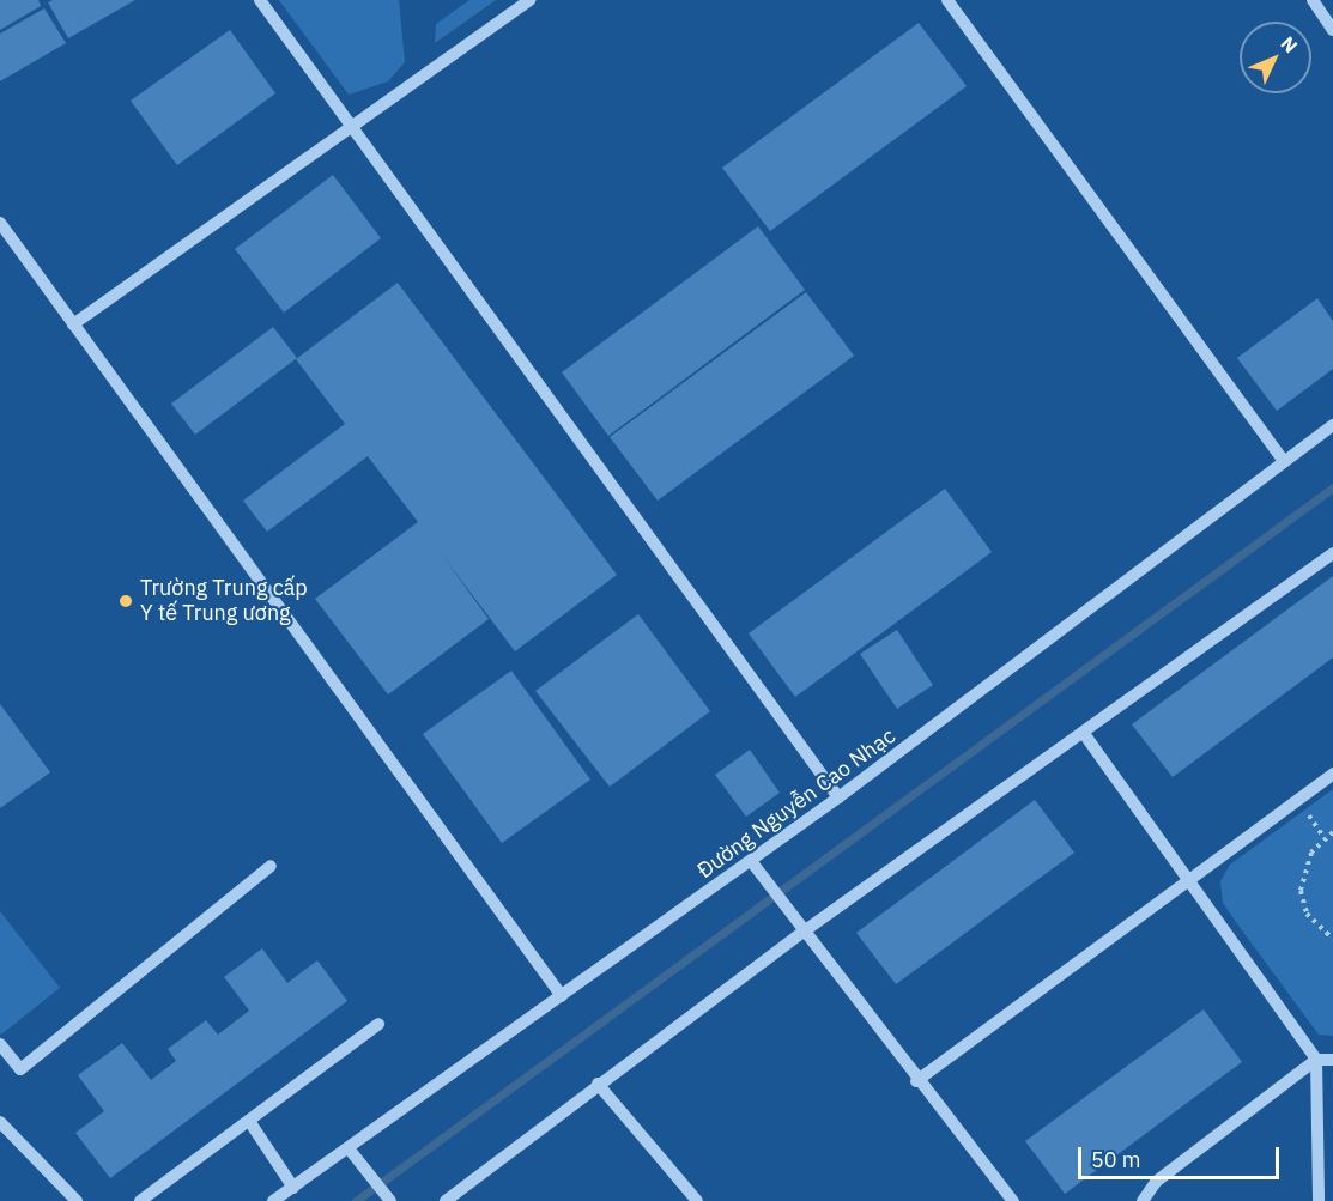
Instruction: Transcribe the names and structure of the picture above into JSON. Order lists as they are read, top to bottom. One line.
{"streets":{"street":["Đường Nguyễn Cao Nhạc"]},"places":["Trường Trung cấp Y tế Trung ương"],"scale_bar":"50 m","north":"top right"}
